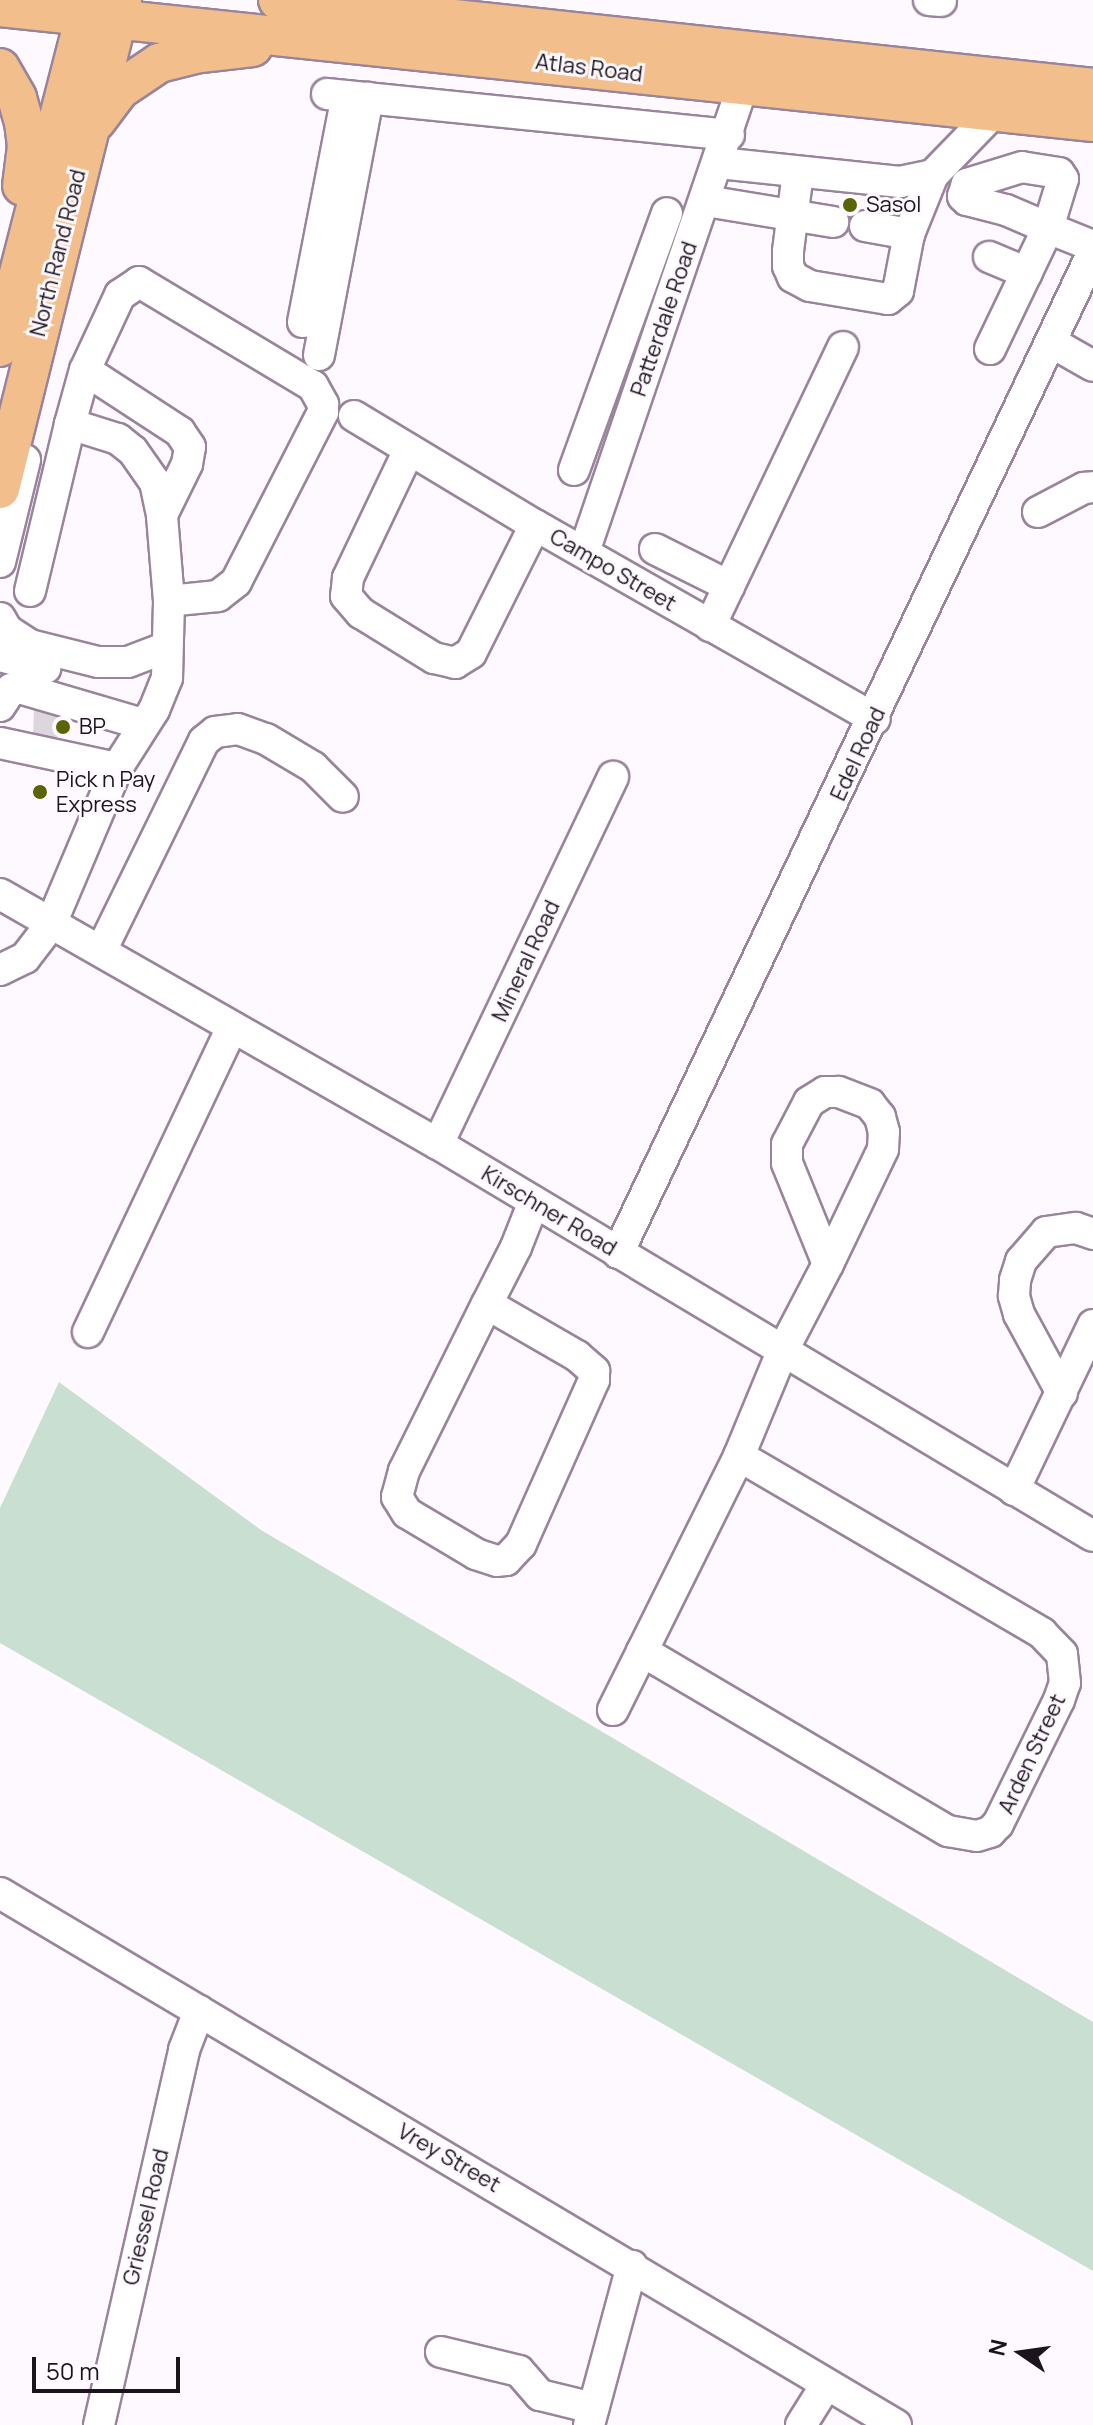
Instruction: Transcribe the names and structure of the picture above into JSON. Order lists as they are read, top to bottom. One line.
{"streets":{"main road":["Atlas Road","North Rand Road"],"street":["Patterdale Road","Campo Street","Edel Road","Mineral Road","Kirschner Road","Arden Street","Vrey Street","Griessel Road"]},"crossings":[["Atlas Road","North Rand Road"],["Atlas Road","Patterdale Road"],["Patterdale Road","Campo Street"],["Campo Street","Edel Road"],["Edel Road","Kirschner Road"],["Mineral Road","Kirschner Road"],["Vrey Street","Griessel Road"]],"places":["Sasol","BP","Pick n Pay Express"],"scale_bar":"50 m","north":"left"}
